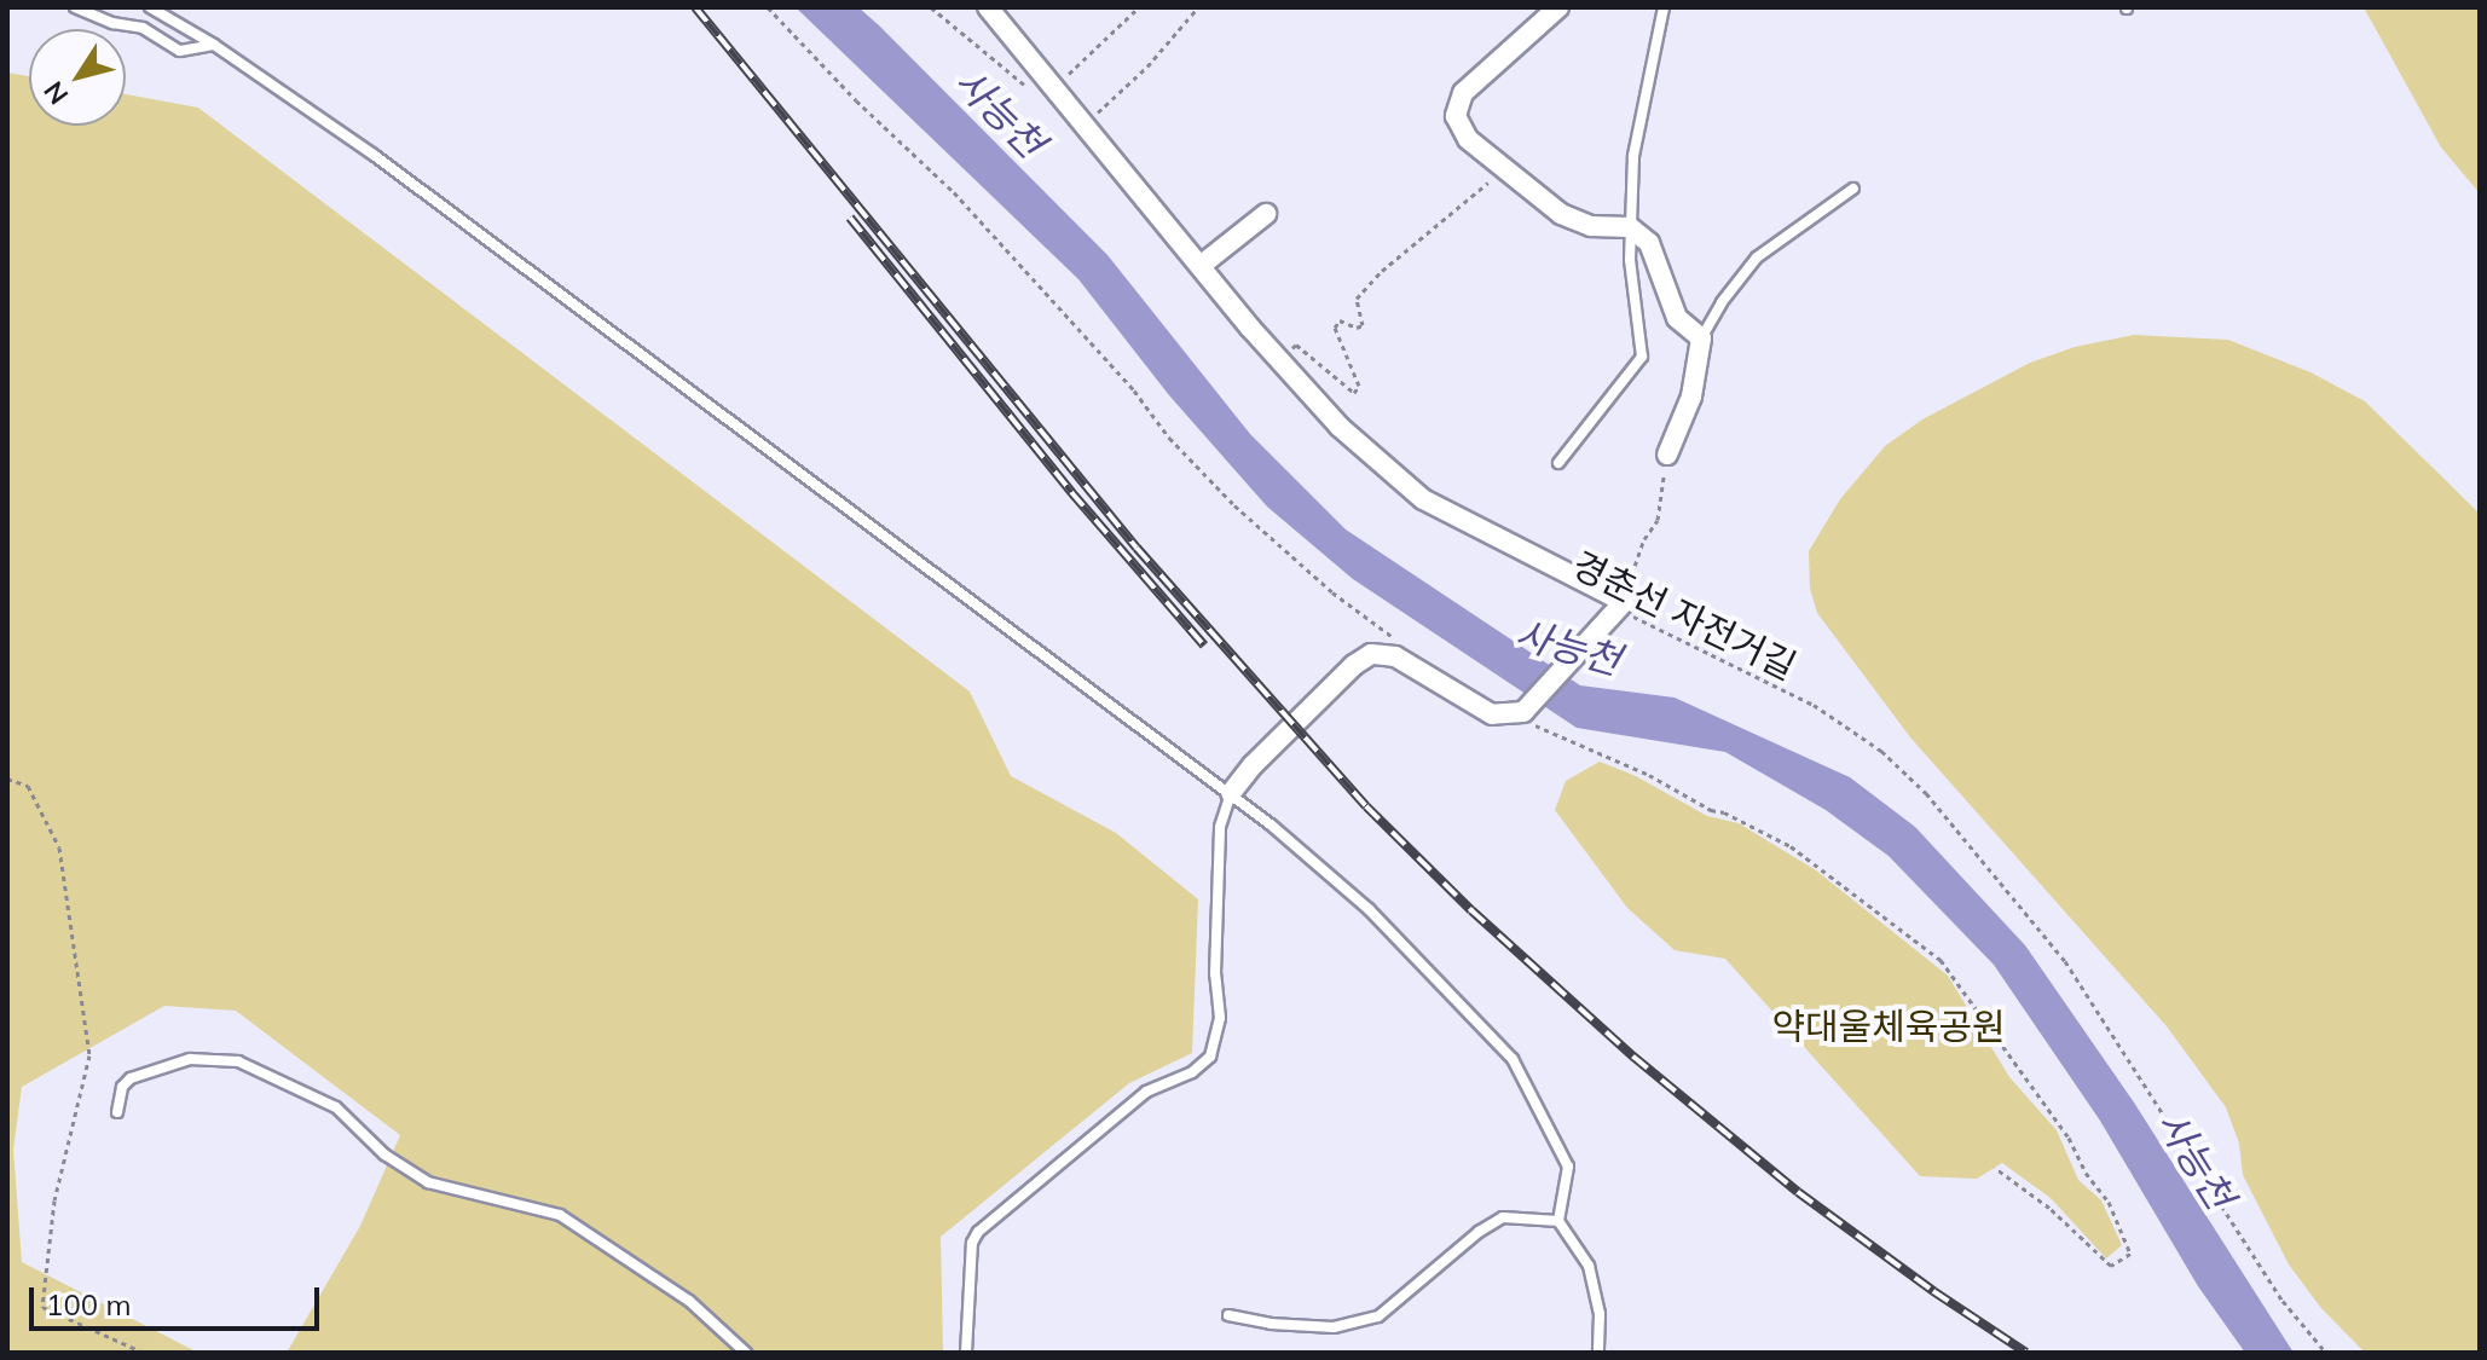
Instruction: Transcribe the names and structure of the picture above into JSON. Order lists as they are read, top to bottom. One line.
{"streets":{"path":["경춘선 자전거길"]},"water":["사능천"],"parks":["약대울체육공원"],"scale_bar":"100 m","north":"bottom left"}
